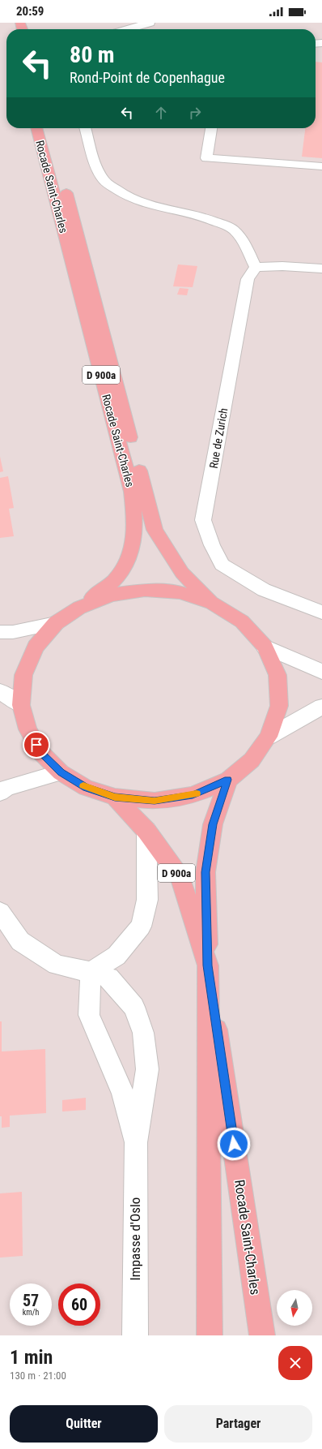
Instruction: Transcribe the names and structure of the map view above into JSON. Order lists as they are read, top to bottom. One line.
{"streets":{"main road":["Rocade Saint-Charles","D 900a"],"street":["Rue de Zurich","Impasse d'Oslo"]},"north":"bottom","page":{"status":"20:59","turn":["80 m","Rond-Point de Copenhague"],"speed":"57 km/h","limit":"60","heading":["1 min","130 m · 21:00"],"buttons":["Quitter","Partager"]}}
